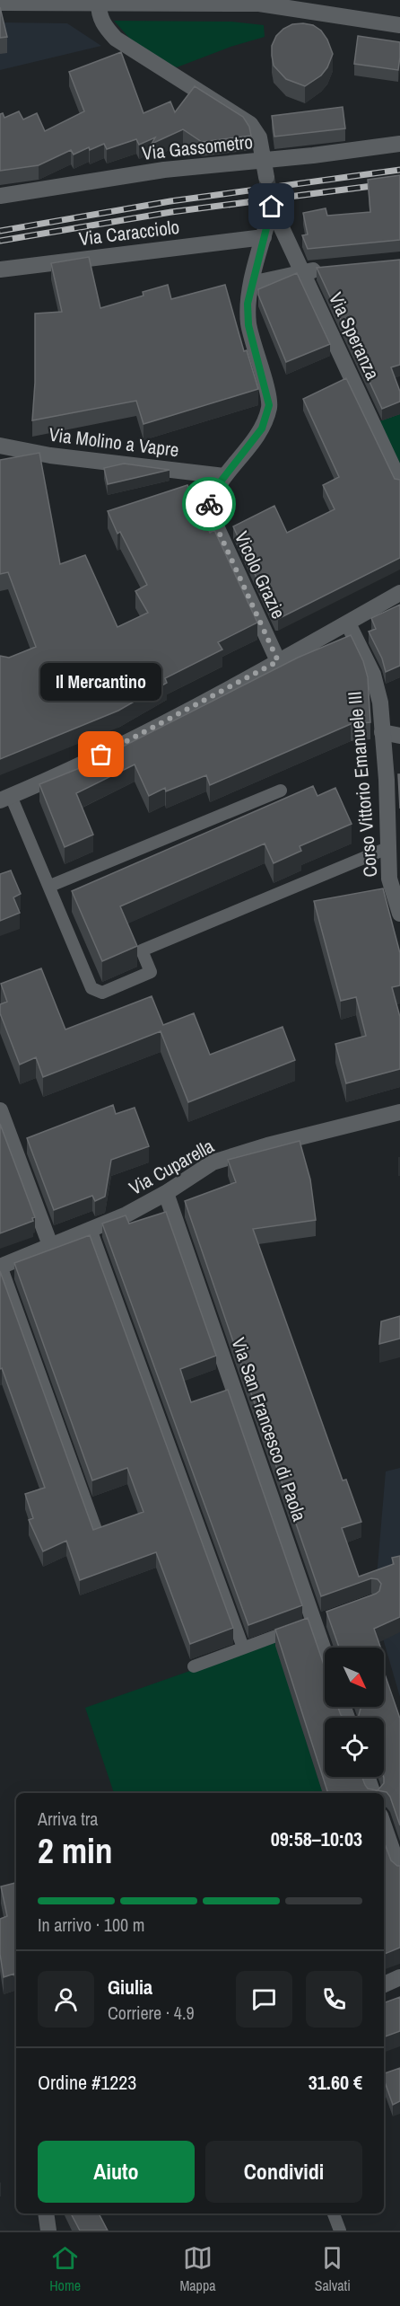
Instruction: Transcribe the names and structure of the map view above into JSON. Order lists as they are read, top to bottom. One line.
{"streets":{"street":["Via Gassometro","Via Caracciolo","Via Speranza","Via Molino a Vapre","Vicolo Grazie","Corso Vittorio Emanuele III","Via Cuparella","Via San Francesco di Paola"]},"crossings":[["Via Caracciolo","Via Speranza"],["Via Molino a Vapre","Vicolo Grazie"],["Via Cuparella","Via San Francesco di Paola"]],"places":["Il Mercantino"],"north":"bottom right","page":{"bubble":"Il Mercantino","heading":["2 min","Arriva tra","09:58–10:03"],"panel":["Giulia","Corriere · 4.9","Ordine #1223","31.60 €"],"bar":"In arrivo · 100 m","buttons":["Aiuto","Condividi"],"tabs":["Home","Mappa","Salvati"]}}
